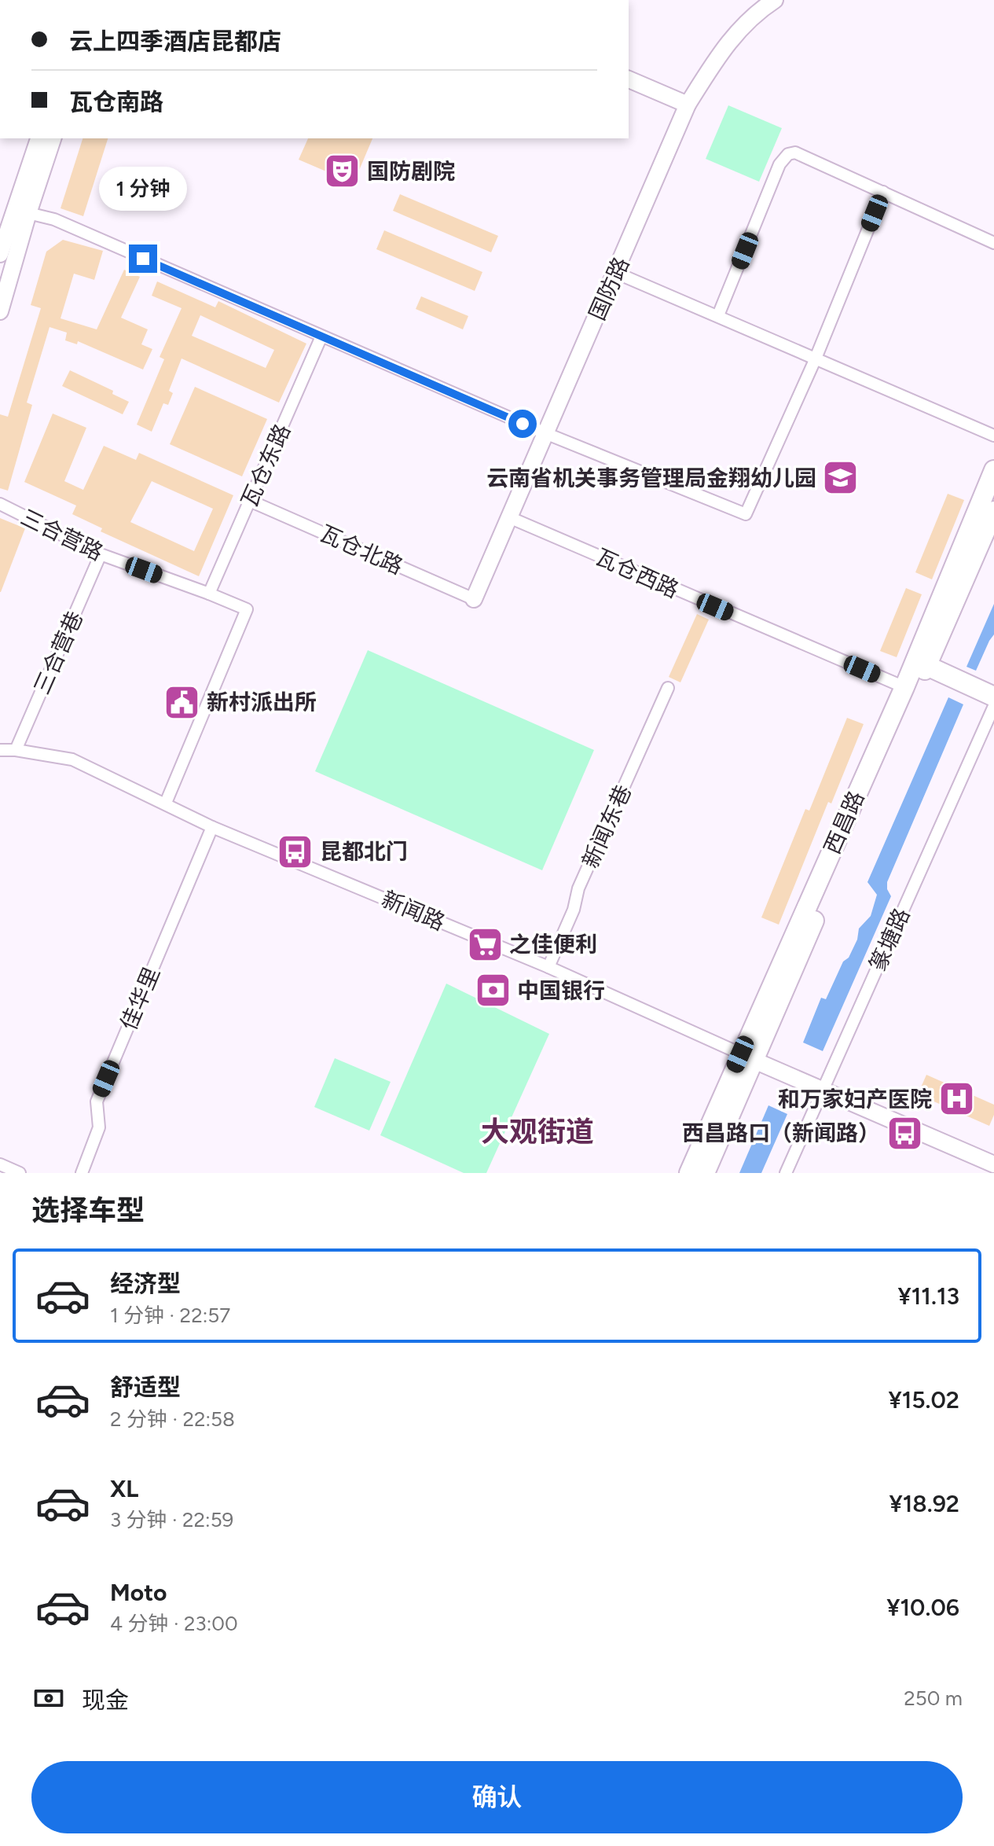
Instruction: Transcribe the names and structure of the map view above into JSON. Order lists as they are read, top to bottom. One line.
{"streets":{"main road":["西昌路"],"street":["国防路","瓦仓东路","三合营路","瓦仓北路","瓦仓西路","三合营巷","新闻东巷","新闻路","篆塘路","佳华里"]},"crossings":[["国防路","瓦仓北路"],["国防路","瓦仓西路"],["瓦仓东路","三合营路"],["瓦仓东路","瓦仓北路"],["三合营路","三合营巷"],["三合营路","新闻路"],["瓦仓西路","西昌路"],["三合营巷","新闻路"],["西昌路","新闻路"],["新闻东巷","新闻路"],["新闻路","篆塘路"],["新闻路","佳华里"]],"districts":["大观街道"],"places":{"theatre":["国防剧院"],"school or university":["云南省机关事务管理局金翔幼儿园"],"public building":["新村派出所"],"bus stop":["昆都北门","西昌路口（新闻路）"],"supermarket":["之佳便利"],"bank":["中国银行"],"hospital":["和万家妇产医院"]},"page":{"banner":["云上四季酒店昆都店","瓦仓南路"],"bubble":"1 分钟","heading":"选择车型","list":[{"name":"经济型","note":"1 分钟 · 22:57","value":"¥11.13"},{"name":"舒适型","note":"2 分钟 · 22:58","value":"¥15.02"},{"name":"XL","note":"3 分钟 · 22:59","value":"¥18.92"},{"name":"Moto","note":"4 分钟 · 23:00","value":"¥10.06"}],"pay":["现金","250 m"],"buttons":"确认"}}
